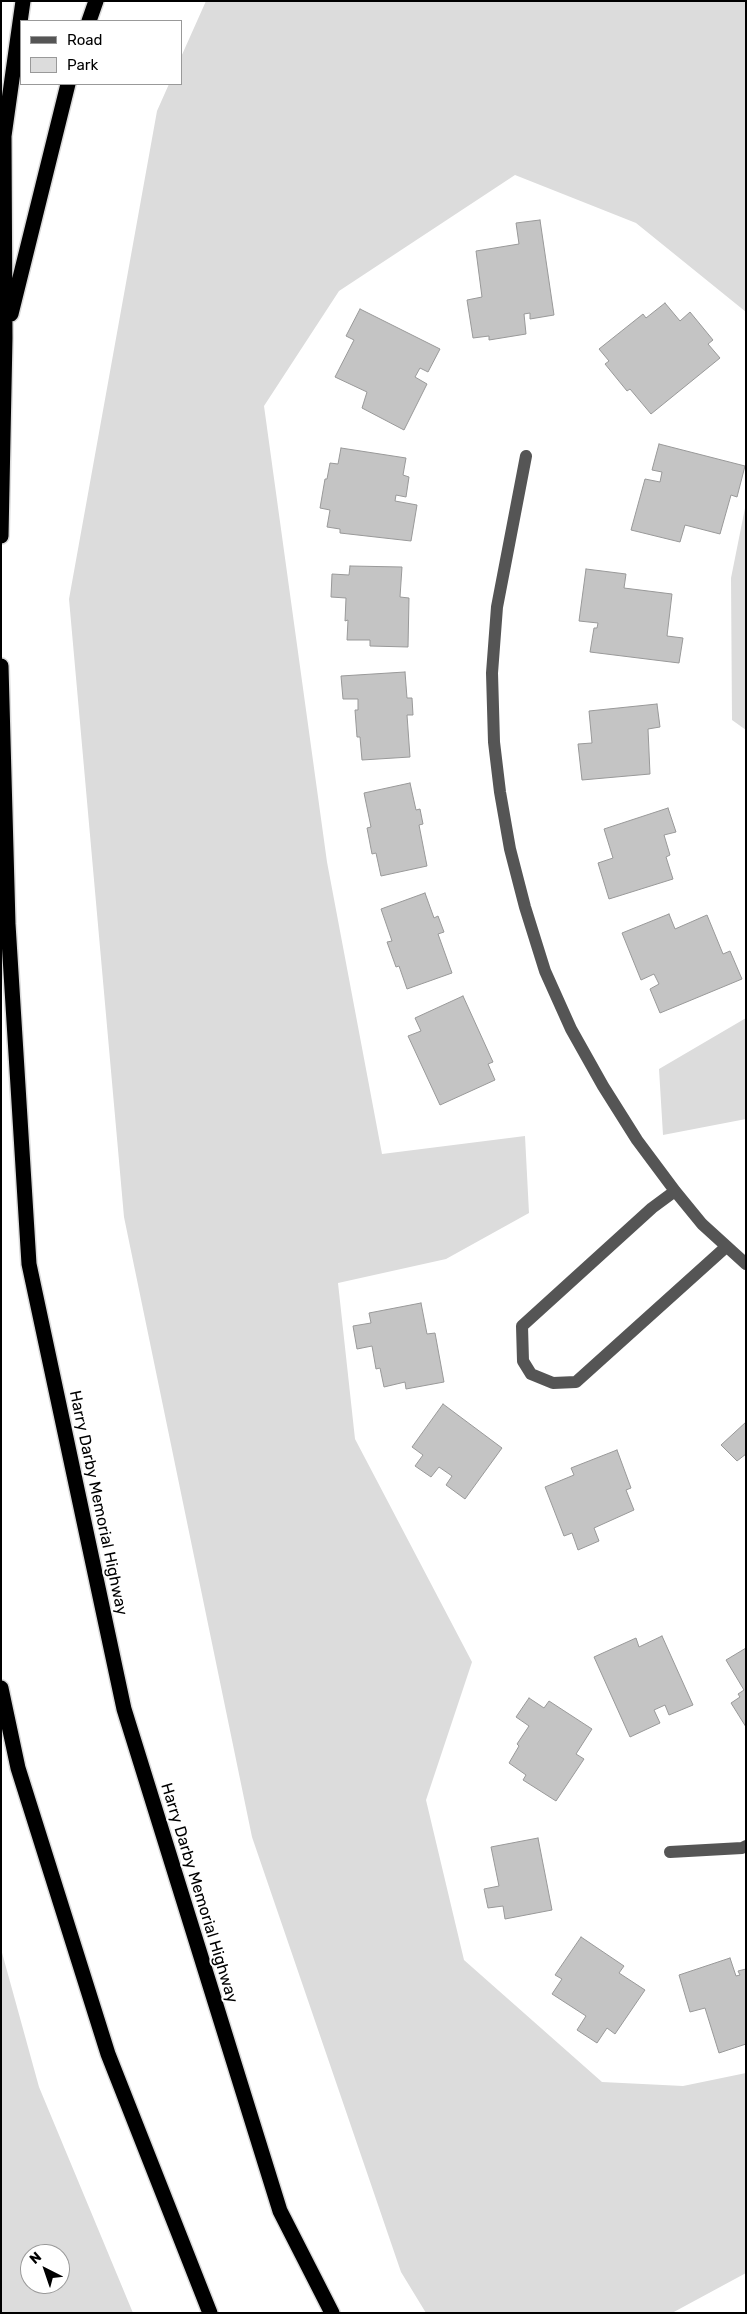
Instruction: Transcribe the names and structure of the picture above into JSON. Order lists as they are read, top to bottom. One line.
{"streets":{"highway":["Harry Darby Memorial Highway"]},"legend":["Road","Park"],"north":"top left"}
